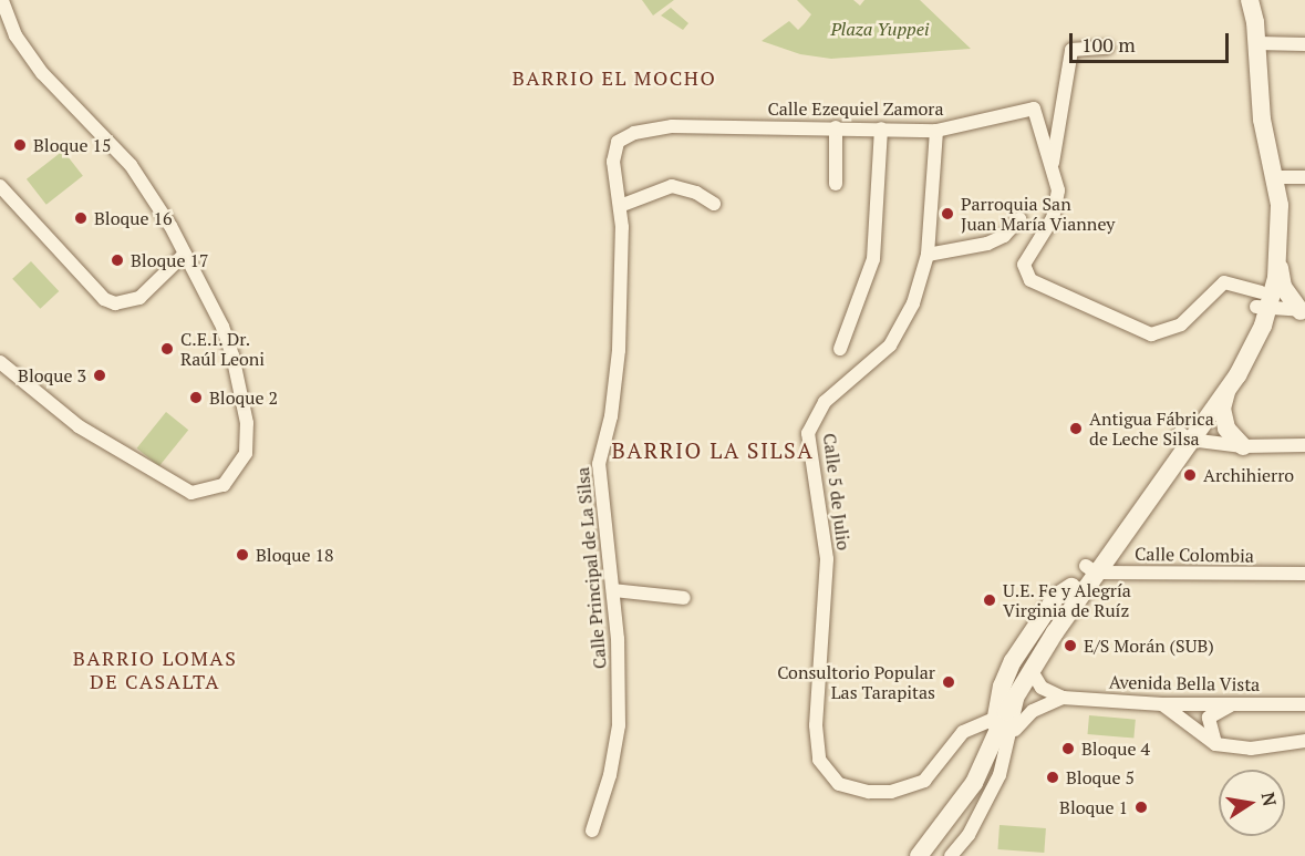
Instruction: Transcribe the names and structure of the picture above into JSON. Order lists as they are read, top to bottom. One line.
{"streets":{"street":["Calle Ezequiel Zamora","Calle 5 de Julio","Calle Colombia","Calle Principal de La Silsa","Avenida Bella Vista"]},"crossings":[["Calle Ezequiel Zamora","Calle 5 de Julio"],["Calle Ezequiel Zamora","Calle Principal de La Silsa"]],"districts":["BARRIO EL MOCHO","BARRIO LA SILSA","BARRIO LOMAS DE CASALTA"],"parks":["Plaza Yuppei"],"places":["Bloque 15","Parroquia San Juan María Vianney","Bloque 16","Bloque 17","C.E.I. Dr. Raúl Leoni","Bloque 3","Bloque 2","Antigua Fábrica de Leche Silsa","Archihierro","Bloque 18","U.E. Fe y Alegría Virginia de Ruíz","E/S Morán (SUB)","Consultorio Popular Las Tarapitas","Bloque 4","Bloque 5","Bloque 1"],"scale_bar":"100 m","north":"right"}
